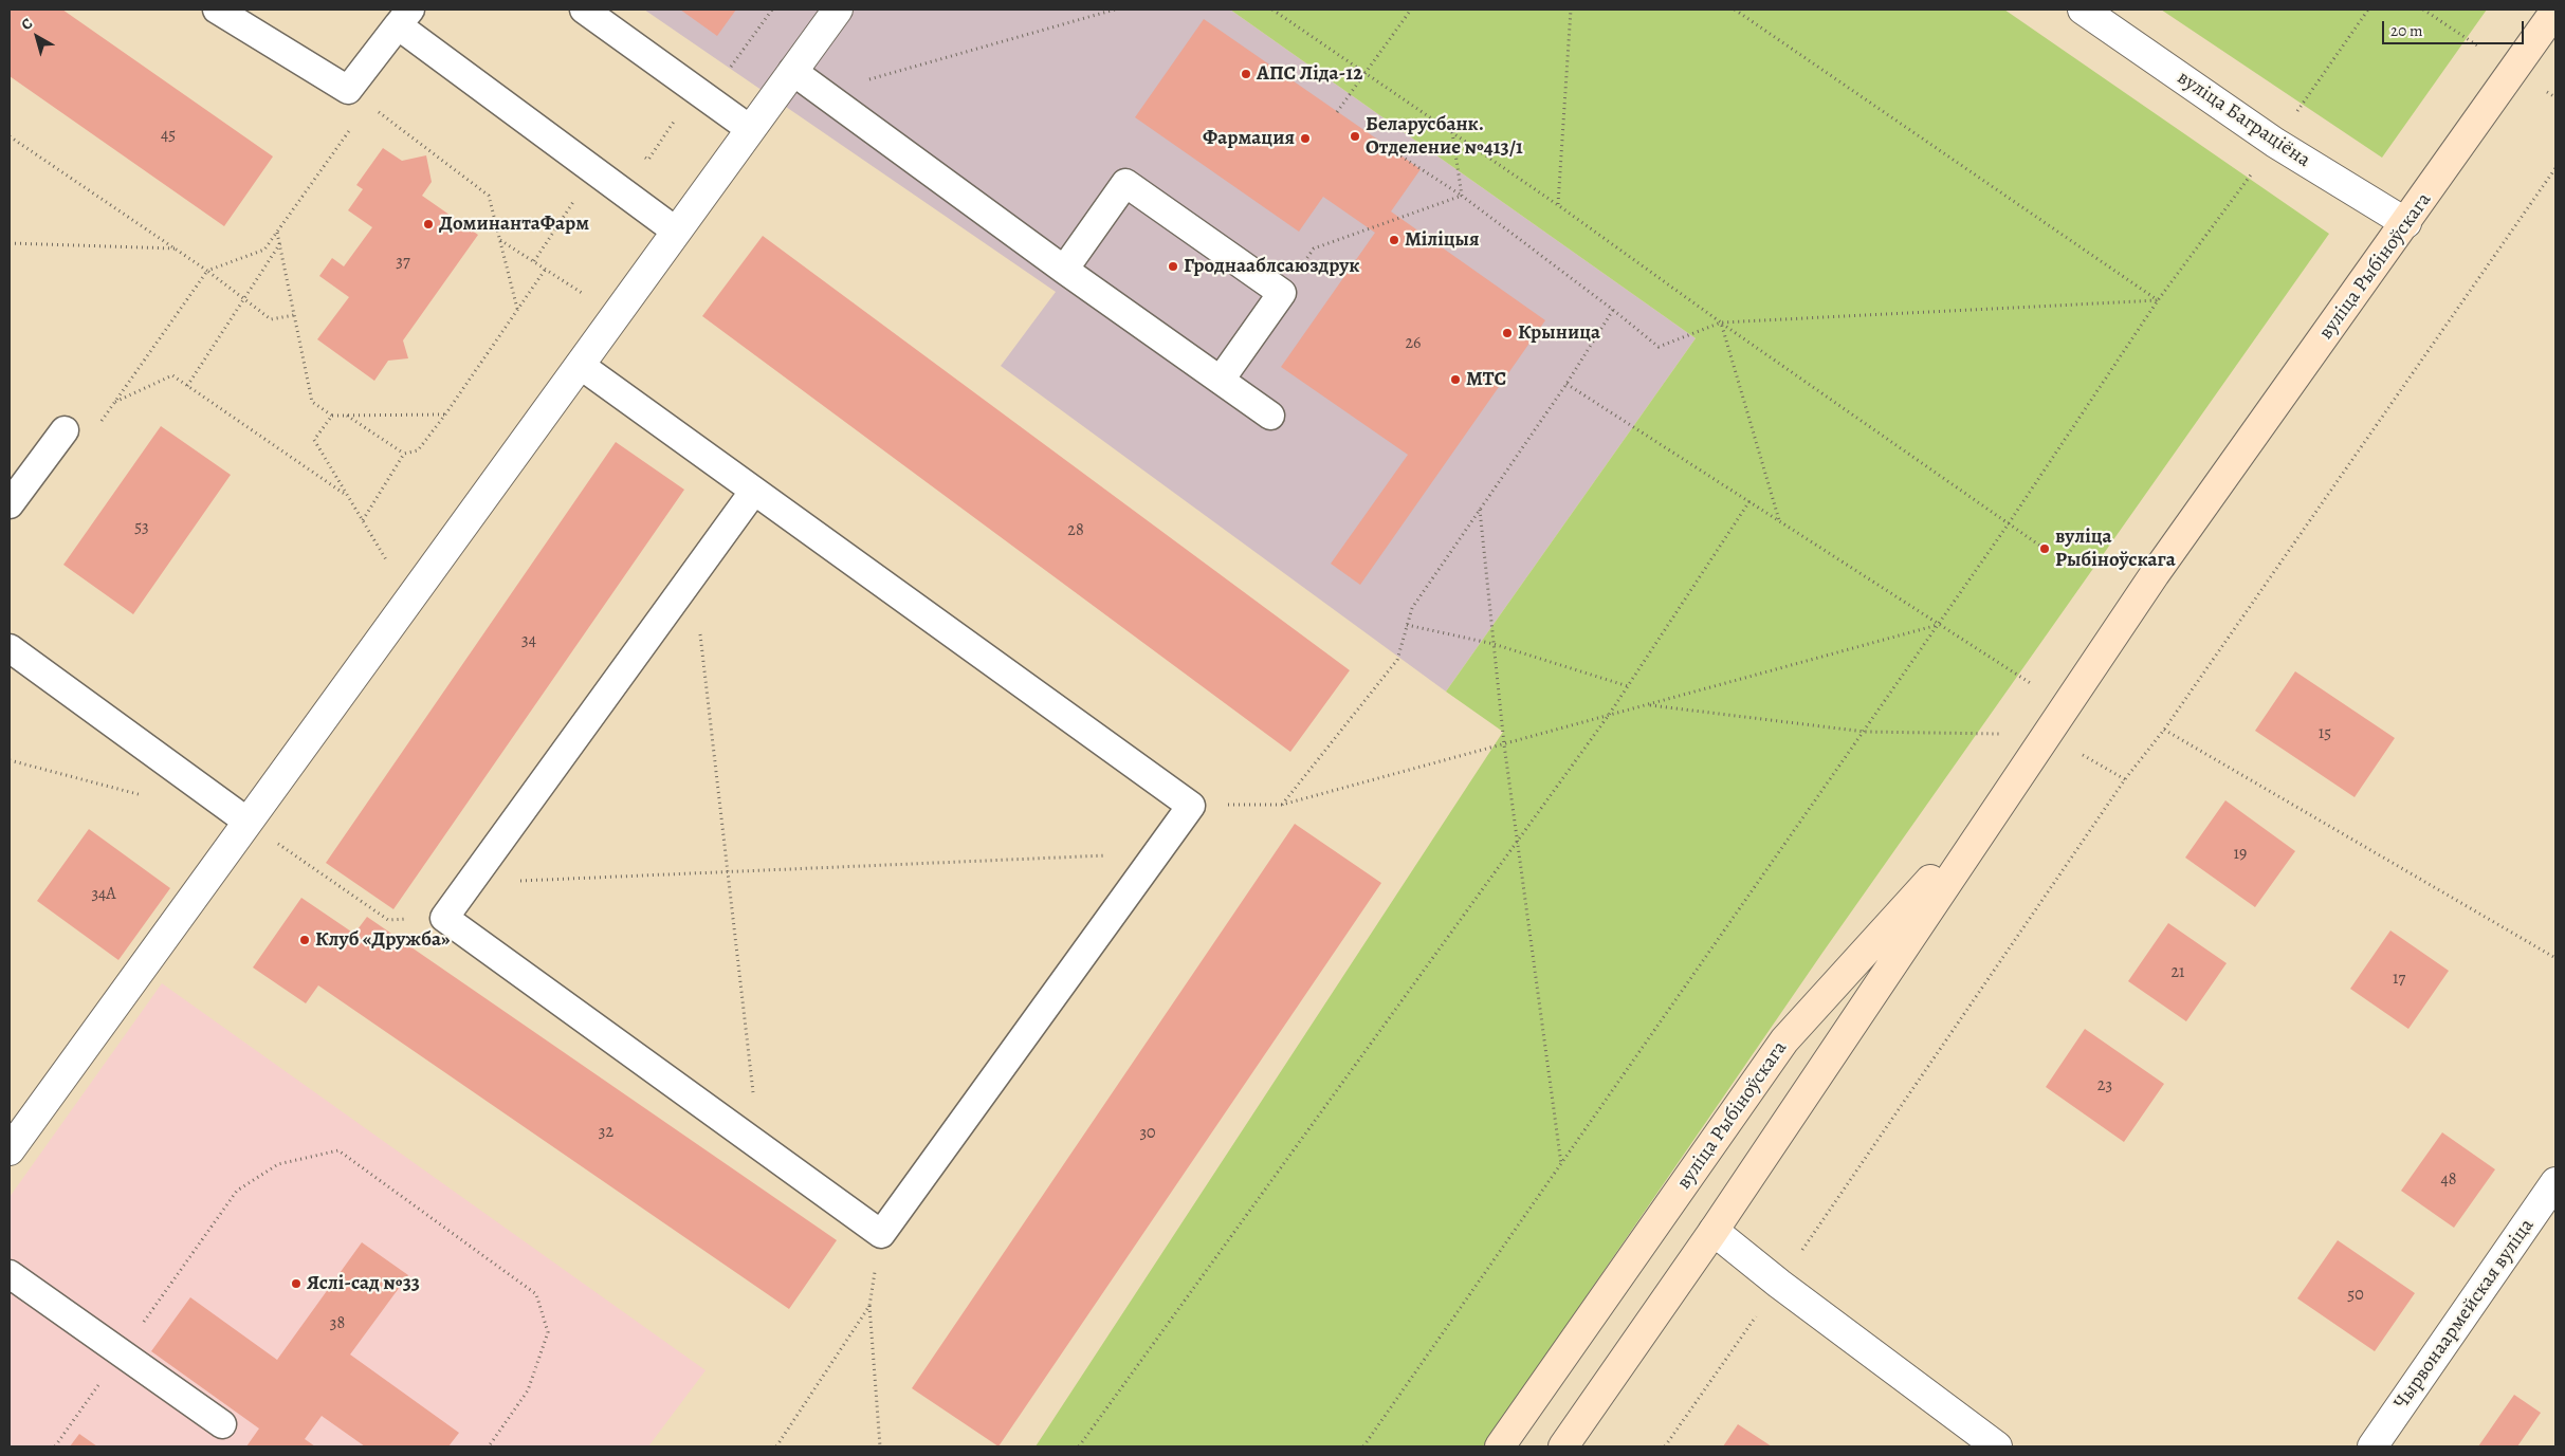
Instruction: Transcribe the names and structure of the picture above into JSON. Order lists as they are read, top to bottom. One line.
{"streets":{"main road":["вуліца Рыбіноўскага"],"street":["вуліца Баграціёна","Чырвонаармейская вуліца"]},"crossings":[["вуліца Баграціёна","вуліца Рыбіноўскага"]],"places":["АПС Ліда-12","Беларусбанк. Отделение №413/1","Фармация","ДоминантаФарм","Міліцыя","Гроднааблсаюздрук","Крыница","МТС","вуліца Рыбіноўскага","Клуб «Дружба»","Яслі-сад №33"],"house_numbers":["45","37","26","53","28","34","15","19","34А","21","17","23","32","30","48","50","38"],"scale_bar":"20 m","north":"top left"}
